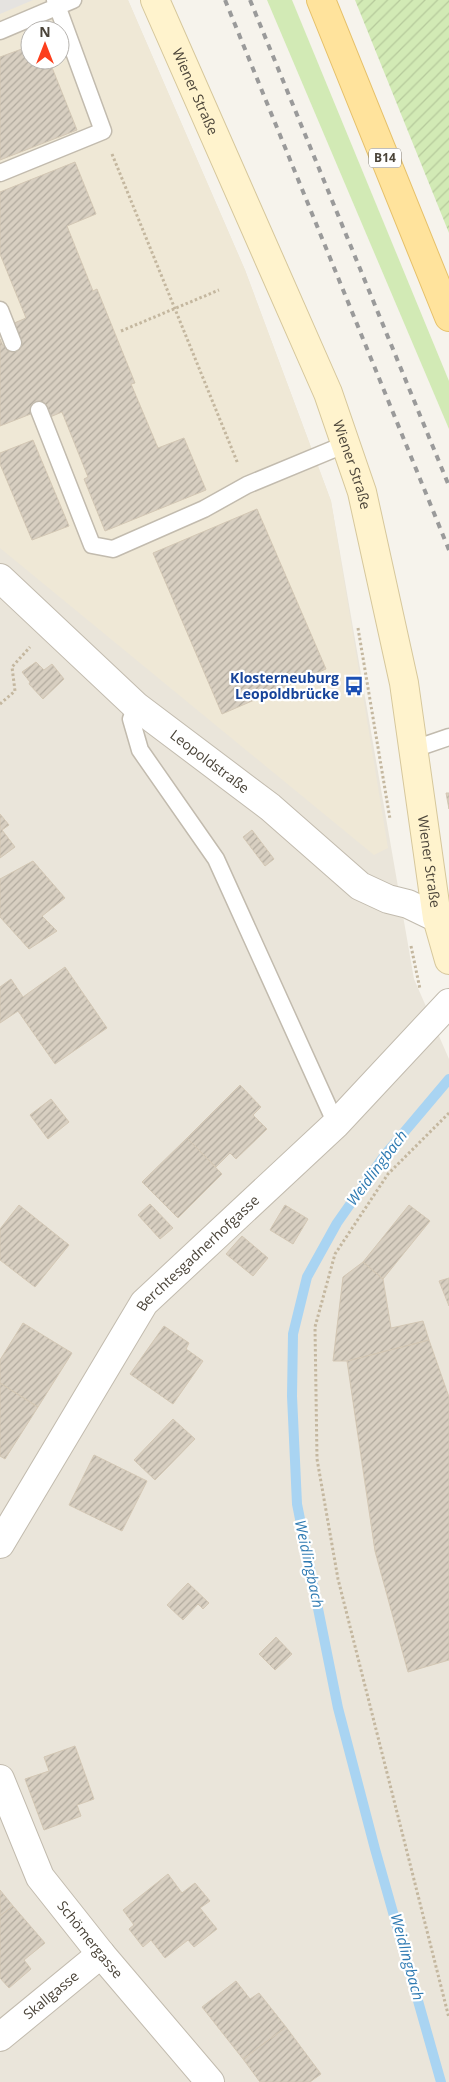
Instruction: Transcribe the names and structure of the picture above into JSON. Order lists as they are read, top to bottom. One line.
{"streets":{"main road":["B14"],"street":["Wiener Straße","Leopoldstraße","Berchtesgadnerhofgasse","Schömergasse","Skallgasse"]},"crossings":[["Wiener Straße","Leopoldstraße"],["Schömergasse","Skallgasse"]],"water":["Weidlingbach"],"places":{"bus stop":["Klosterneuburg Leopoldbrücke"]},"north":"top"}
